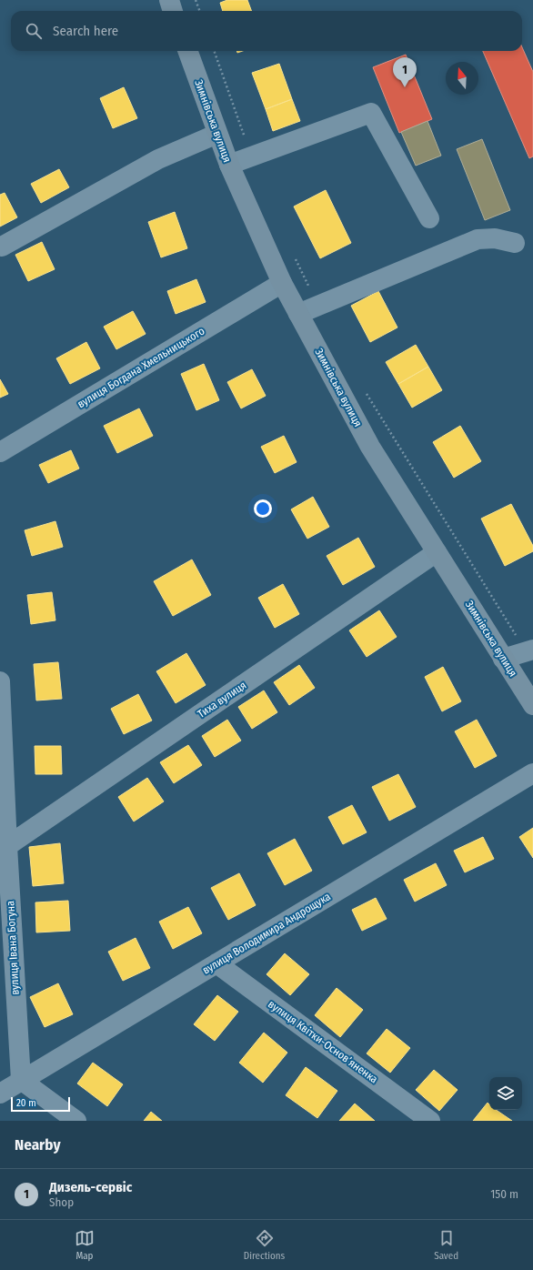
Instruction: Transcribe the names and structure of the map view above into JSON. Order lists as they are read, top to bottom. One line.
{"streets":{"main road":["Зимнівська вулиця"],"street":["вулиця Богдана Хмельницького","Тиха вулиця","вулиця Володимира Андрощука","вулиця Івана Богуна","вулиця Квітки-Основʼяненка"]},"crossings":[["Зимнівська вулиця","вулиця Богдана Хмельницького"],["Зимнівська вулиця","Тиха вулиця"],["Тиха вулиця","вулиця Івана Богуна"],["вулиця Володимира Андрощука","вулиця Івана Богуна"],["вулиця Володимира Андрощука","вулиця Квітки-Основʼяненка"]],"scale_bar":"20 m","north":"top","page":{"search":"Search here","pins":"1","scale":"20 m","heading":"Nearby","list":[{"mark":"1","name":"Дизель-сервіс","note":"Shop","value":"150 m"}],"nav":["Map","Directions","Saved"]}}
